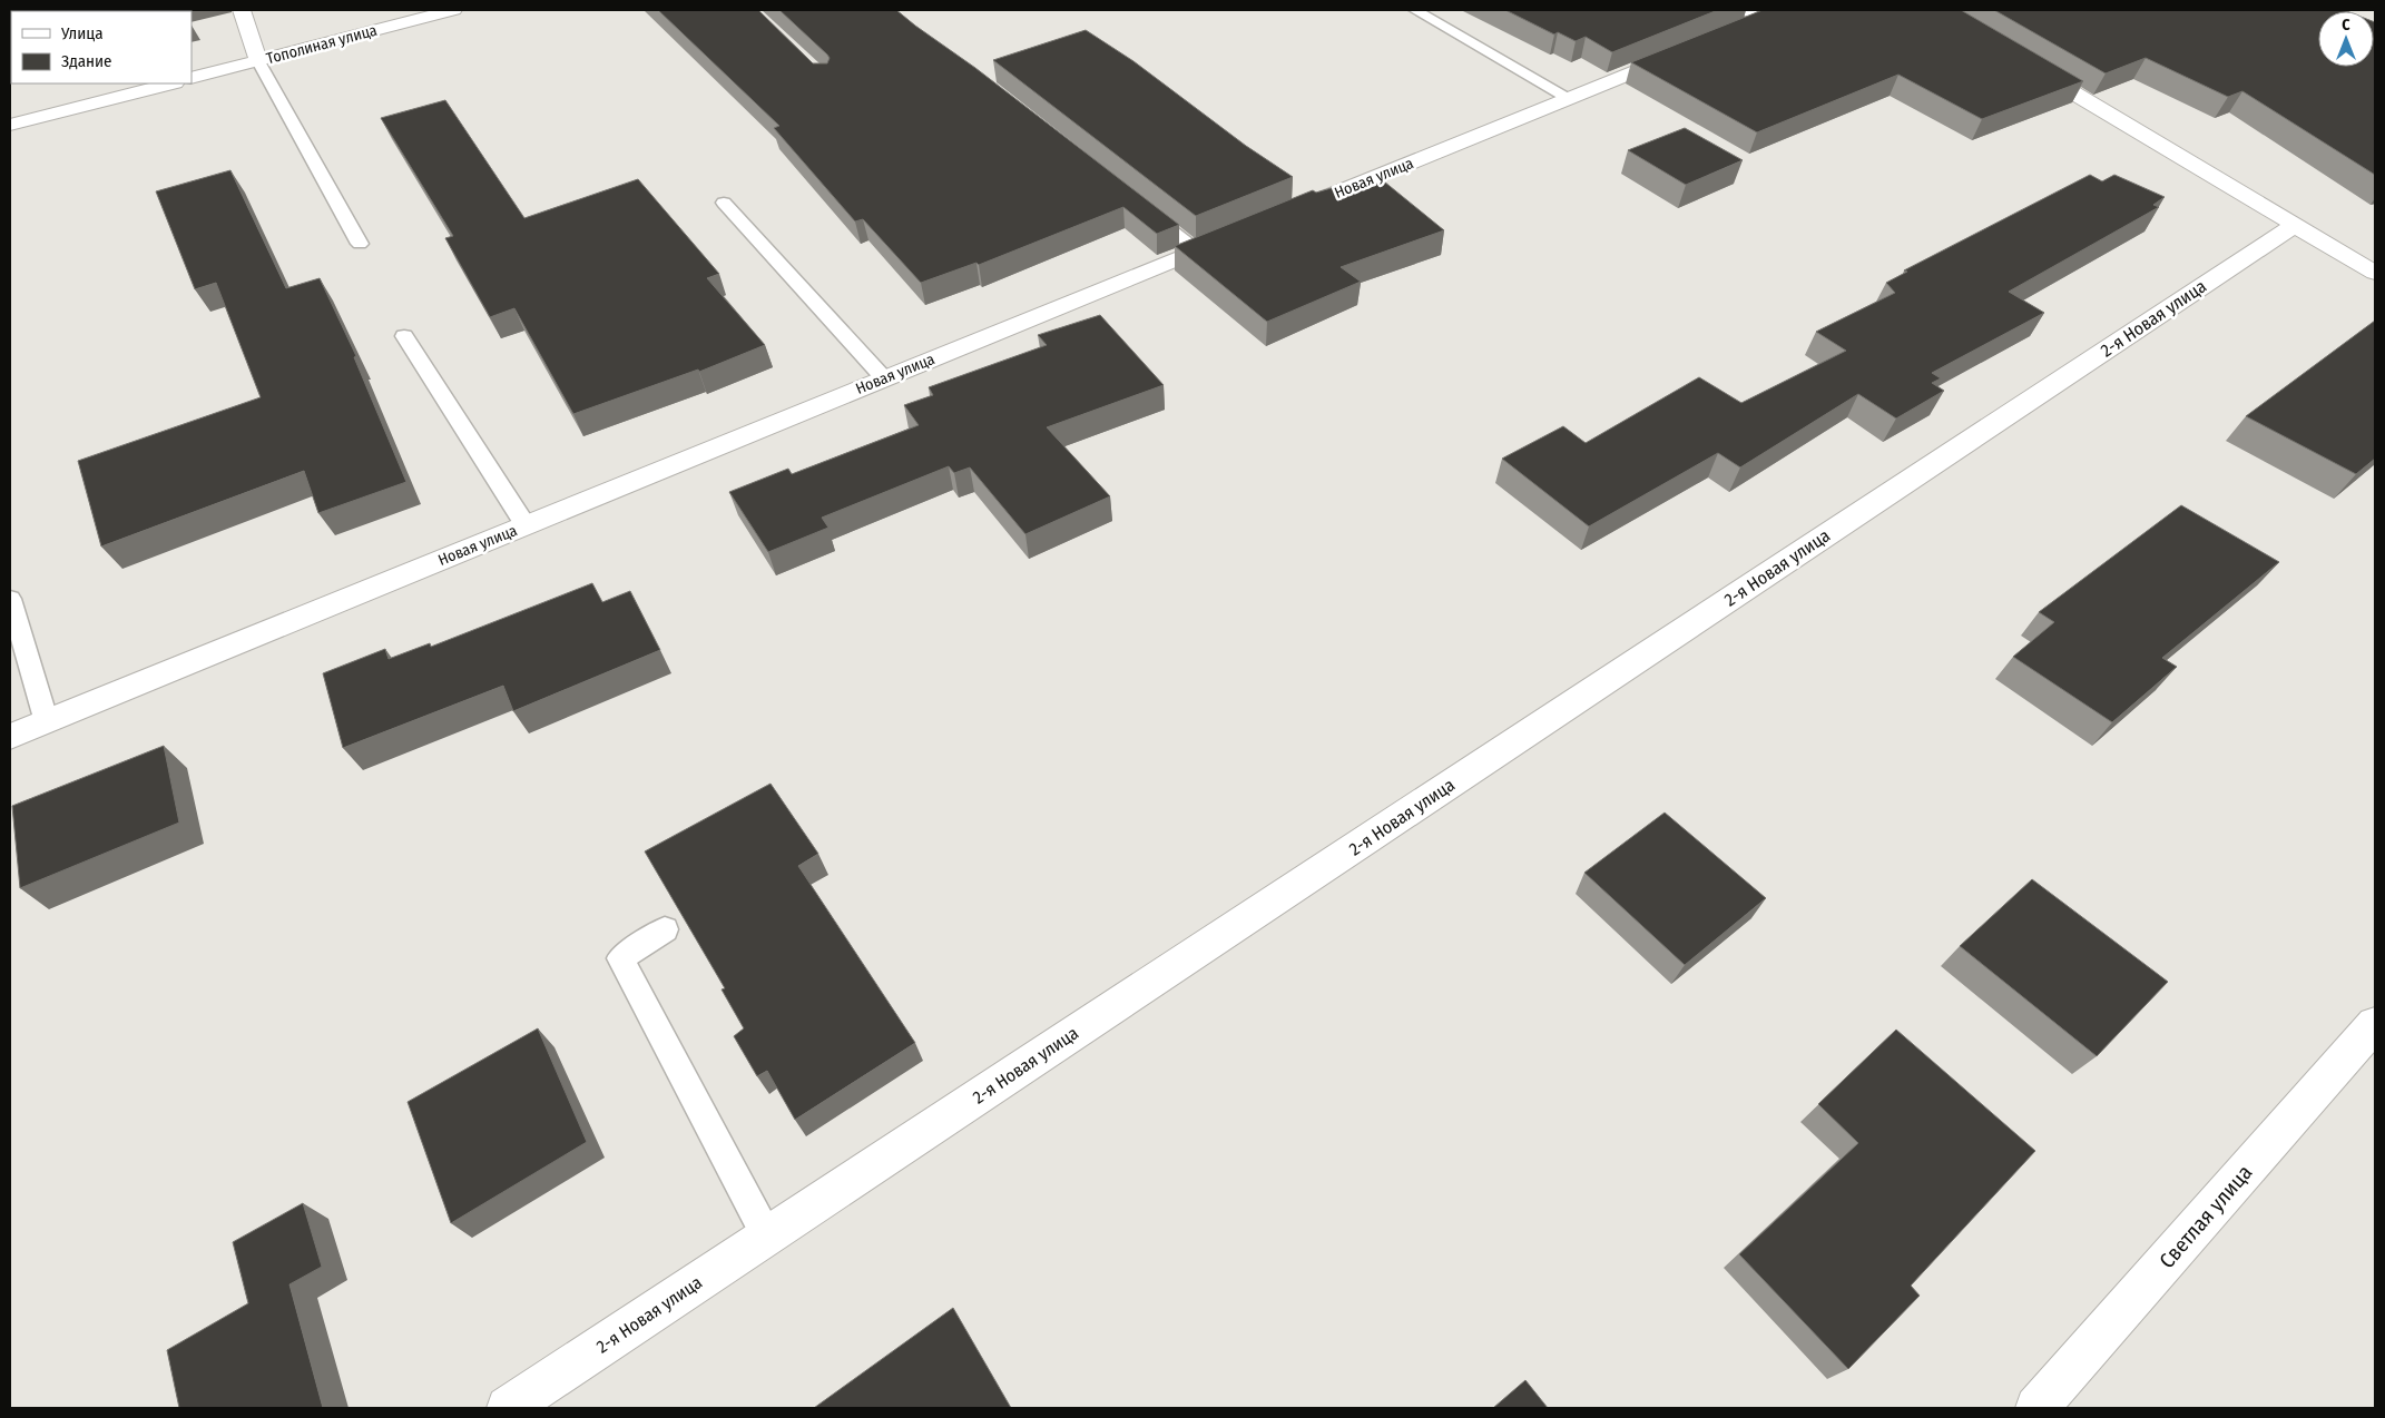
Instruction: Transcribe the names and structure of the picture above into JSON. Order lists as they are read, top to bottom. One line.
{"streets":{"street":["Тополиная улица","Новая улица","2-я Новая улица","Светлая улица"]},"legend":["Улица","Здание"],"north":"top"}
